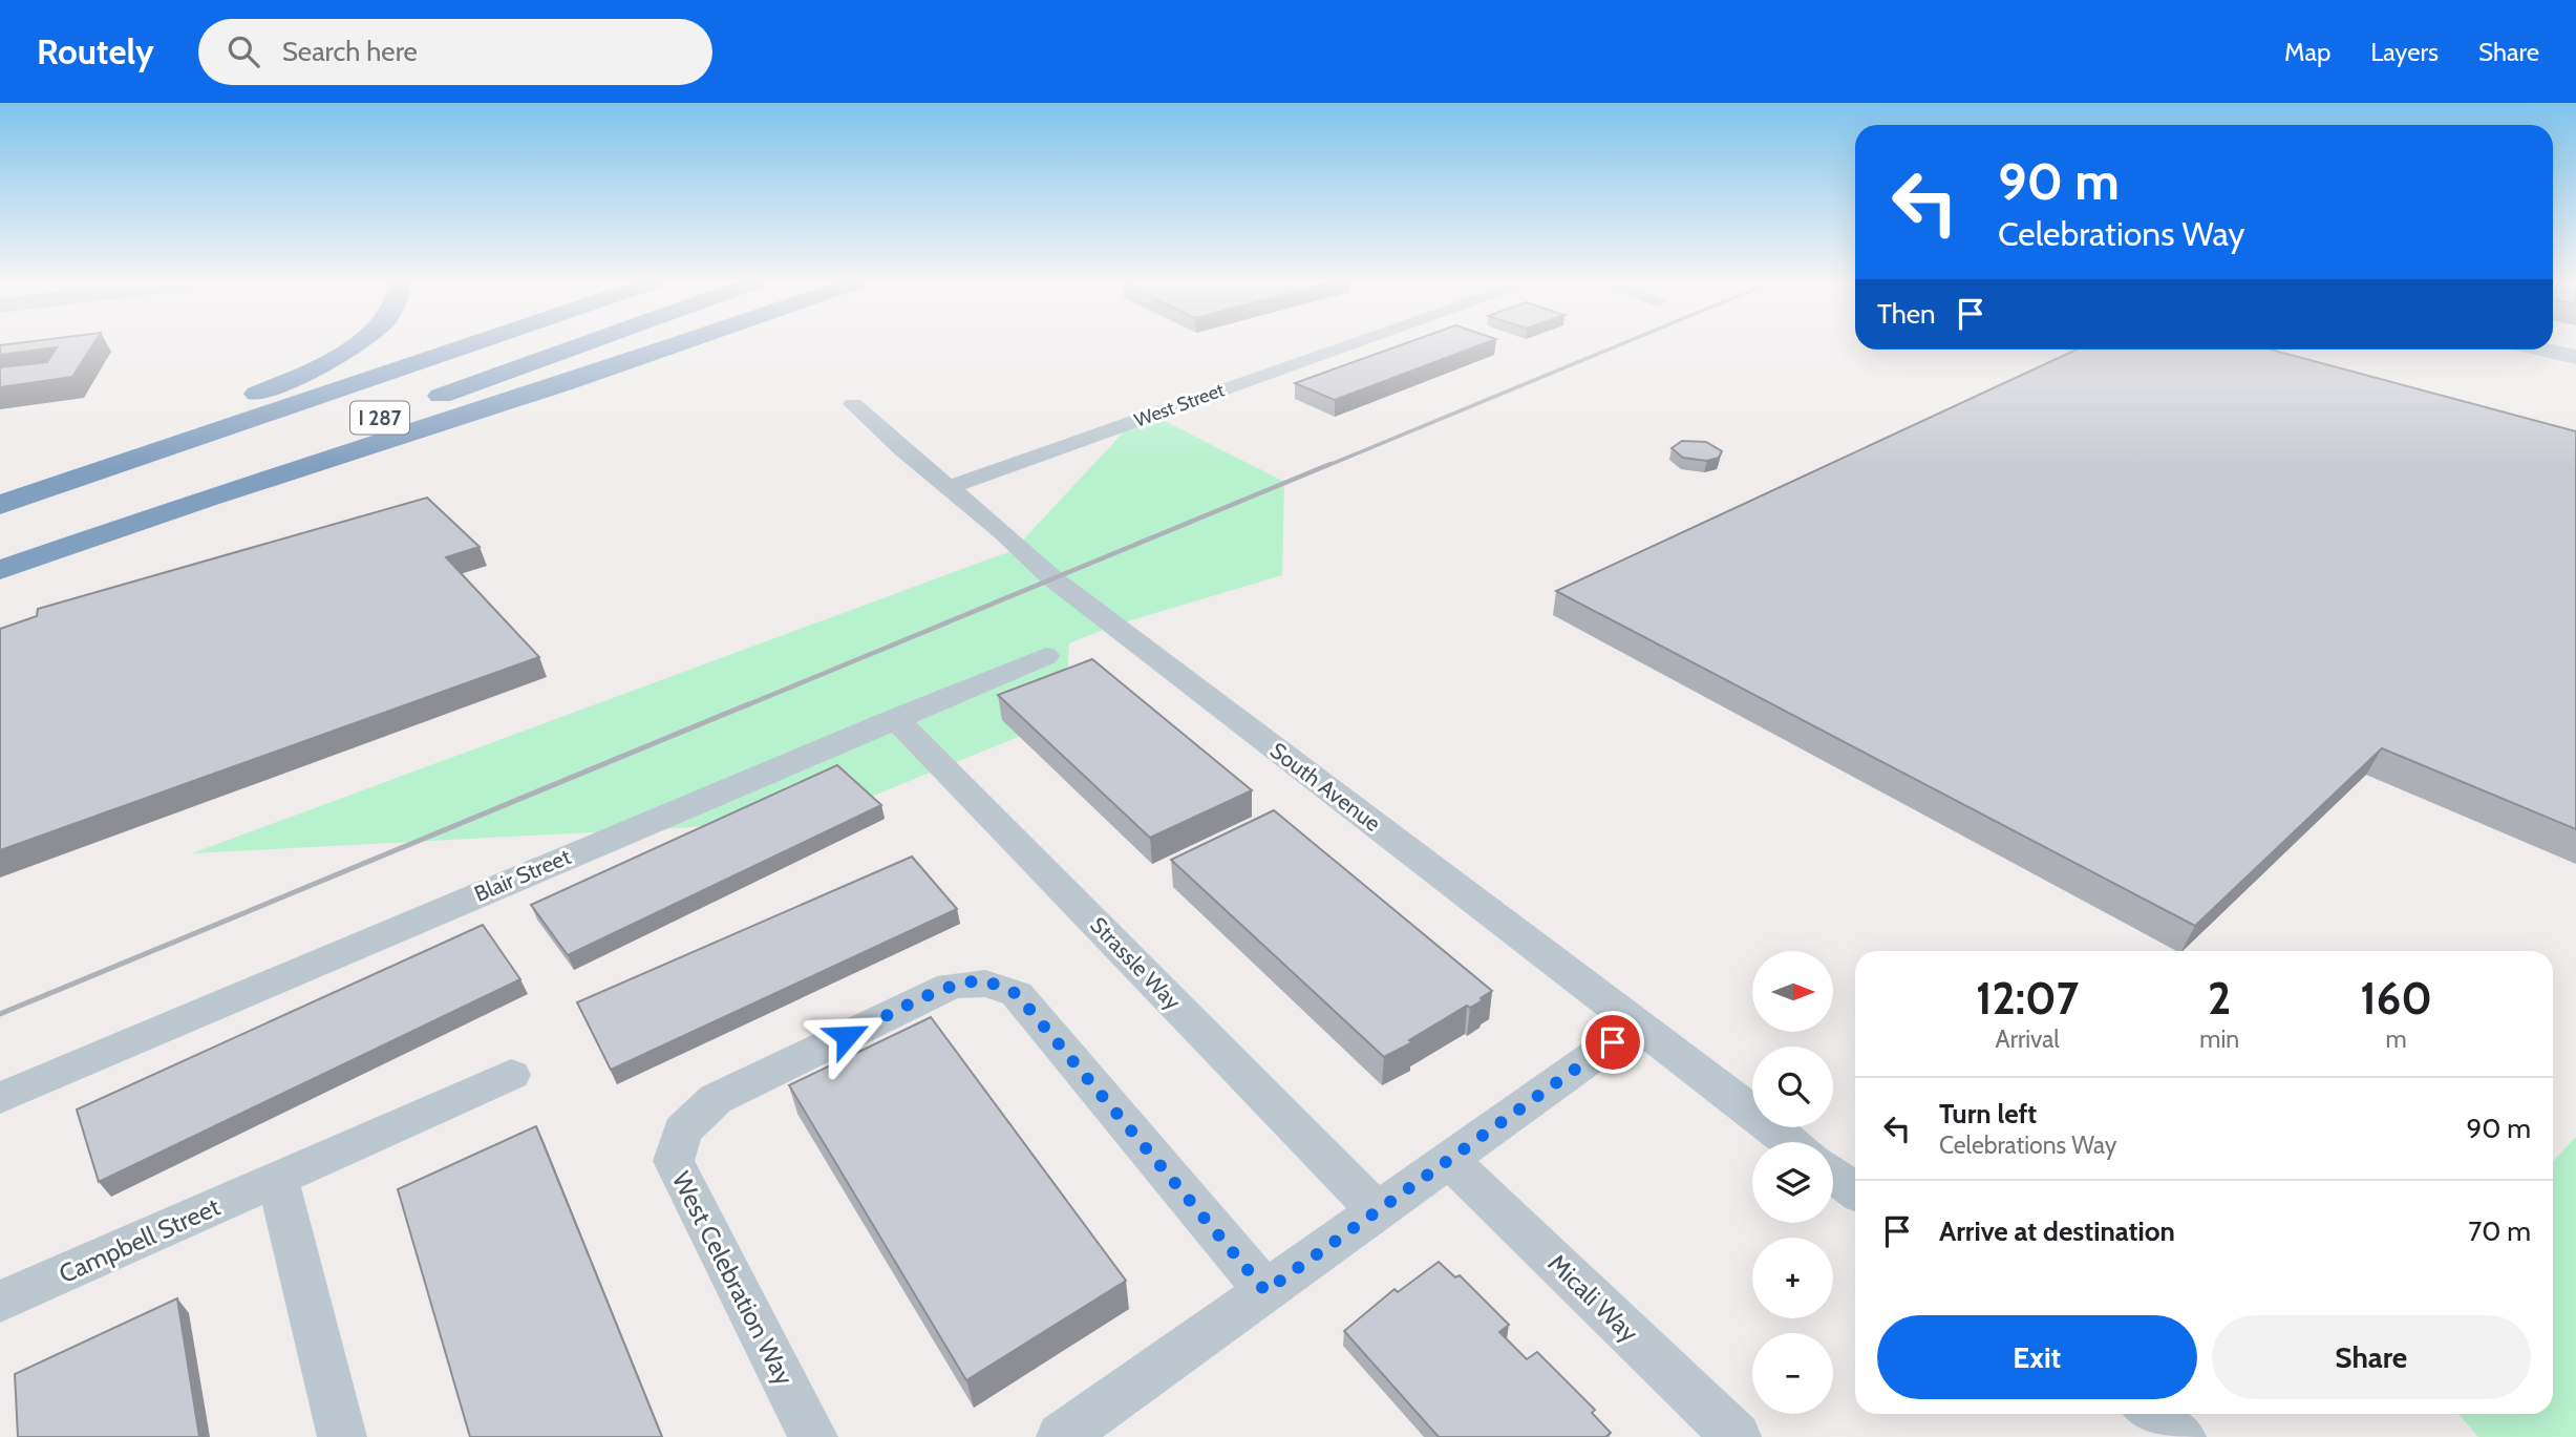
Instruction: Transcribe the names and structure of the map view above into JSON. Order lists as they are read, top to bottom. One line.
{"streets":{"highway":["I 287"],"street":["West Street","South Avenue","Blair Street","Strassle Way","Campbell Street","West Celebration Way","Micali Way"]},"crossings":[["West Street","South Avenue"],["Blair Street","Strassle Way"]],"north":"right","page":{"header":"Routely","search":"Search here","nav":["Map","Layers","Share"],"turn":["90 m","Celebrations Way"],"then":"Then","map_buttons":["+","−"],"eta":["12:07","Arrival","2","min","160","m"],"list":[{"name":"Turn left","note":"Celebrations Way","value":"90 m"},{"name":"Arrive at destination","value":"70 m"}],"buttons":["Exit","Share"]}}
